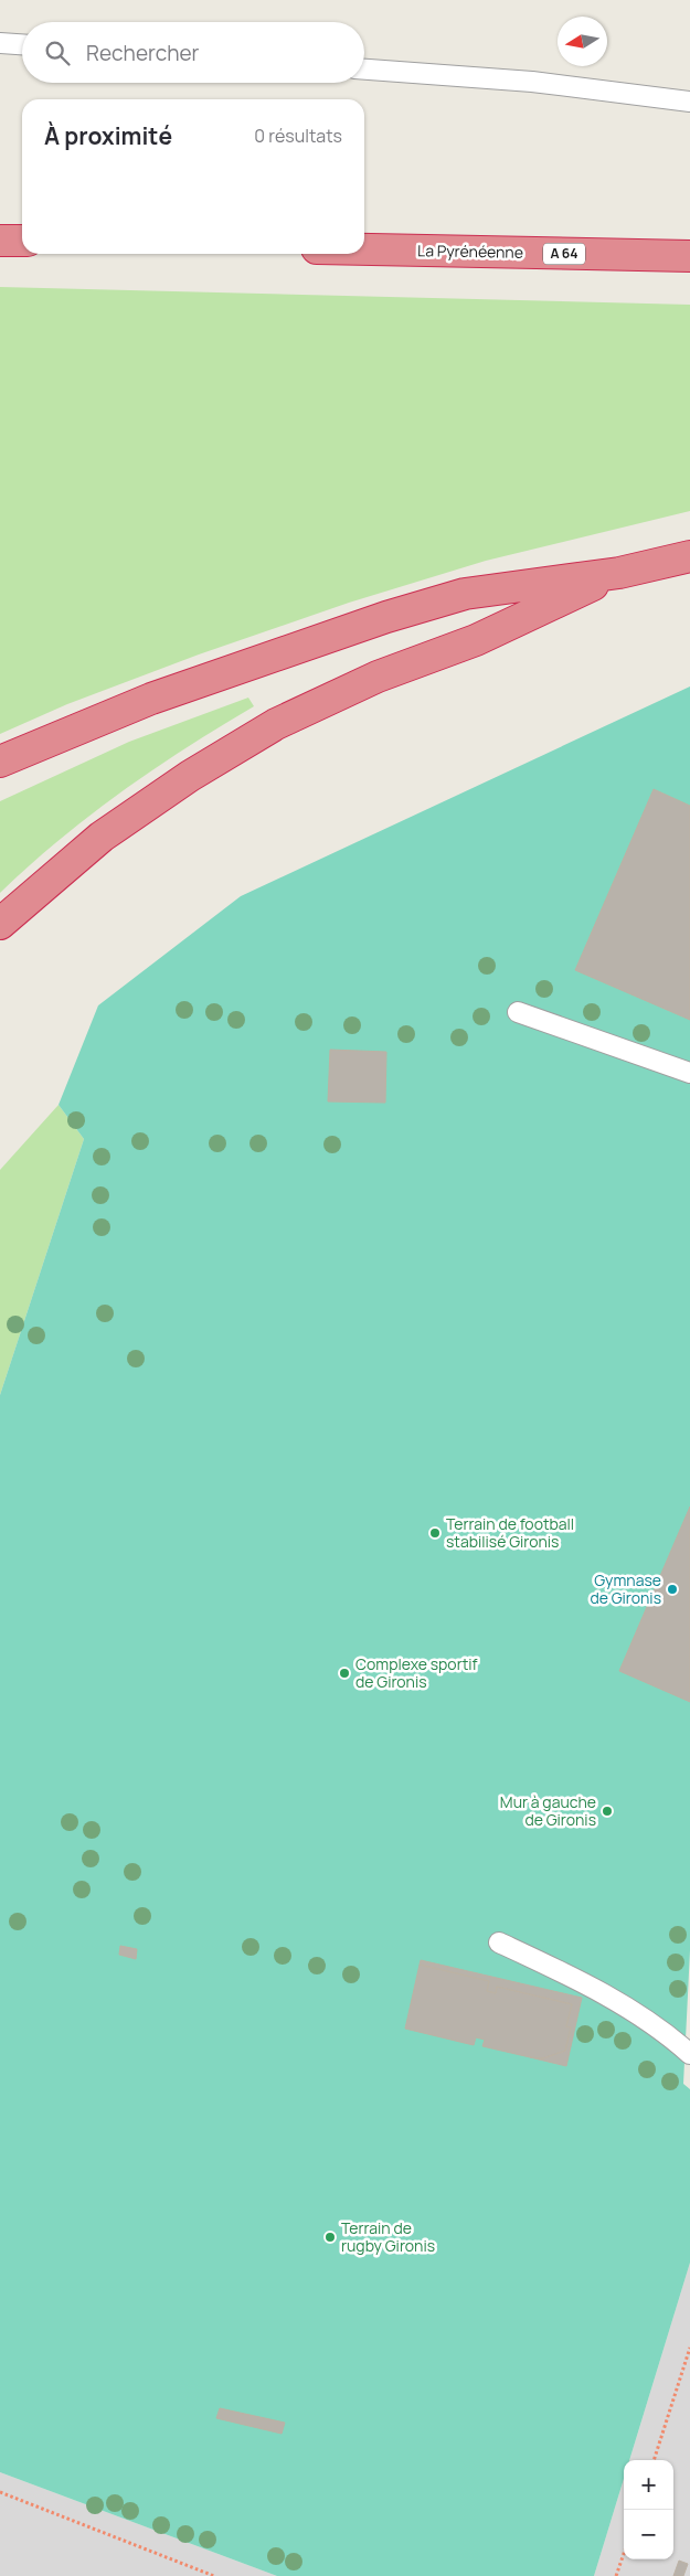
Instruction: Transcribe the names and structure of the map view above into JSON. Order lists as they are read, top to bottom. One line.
{"streets":{"highway":["La Pyrénéenne","A 64"]},"places":["Terrain de football stabilisé Gironis","Gymnase de Gironis","Complexe sportif de Gironis","Mur à gauche de Gironis","Terrain de rugby Gironis"],"north":"left","page":{"search":"Rechercher","heading":["À proximité","0 résultats"],"map_buttons":["+","−"]}}
